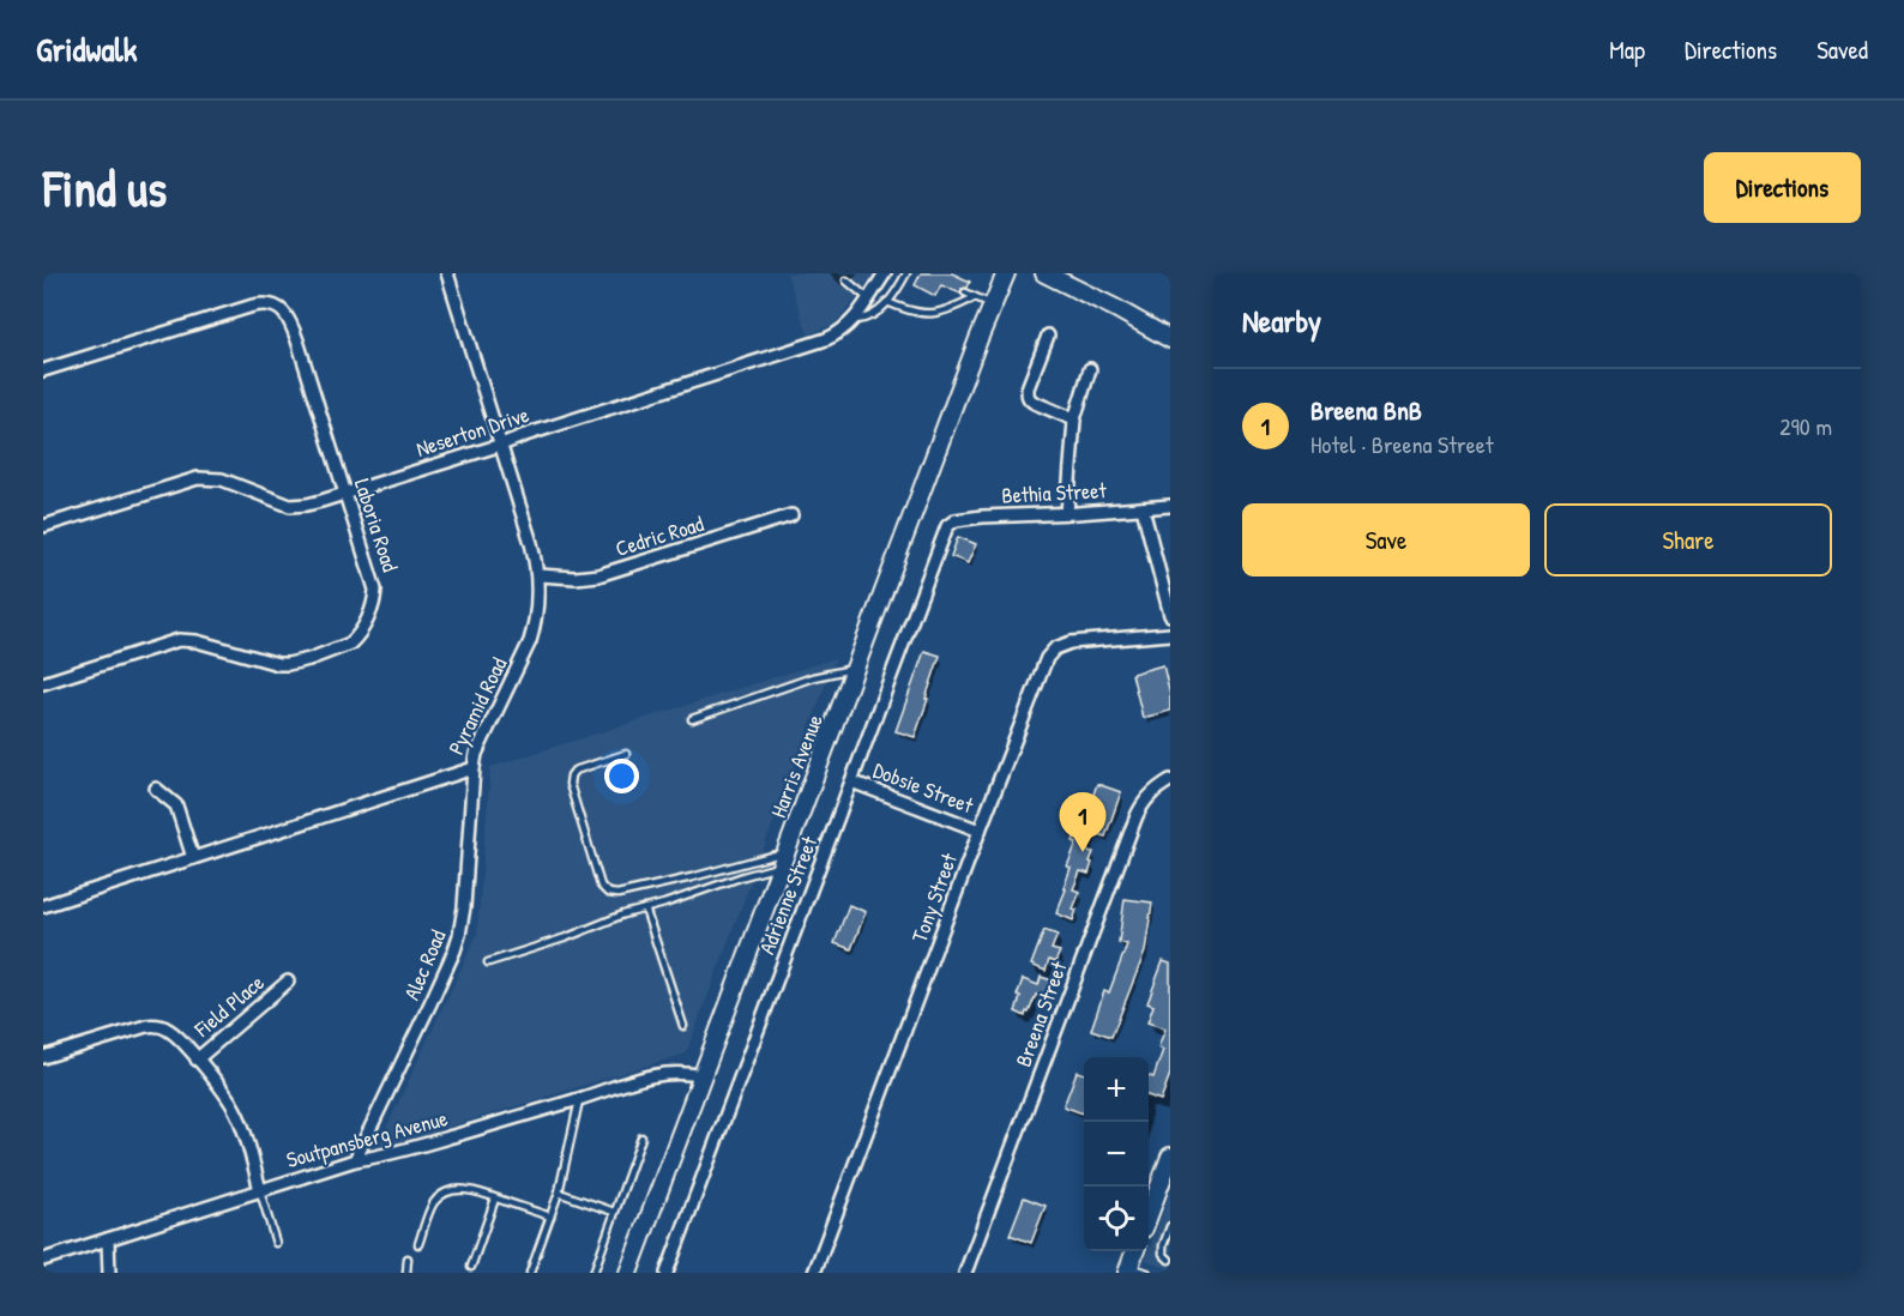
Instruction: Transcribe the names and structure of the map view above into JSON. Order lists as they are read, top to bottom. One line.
{"streets":{"main road":["Harris Avenue"],"street":["Neserton Drive","Bethia Street","Laboria Road","Cedric Road","Pyramid Road","Dobsie Street","Adrienne Street","Tony Street","Alec Road","Field Place","Breena Street","Soutpansberg Avenue"]},"crossings":[["Neserton Drive","Laboria Road"],["Neserton Drive","Pyramid Road"],["Bethia Street","Adrienne Street"],["Cedric Road","Pyramid Road"],["Pyramid Road","Alec Road"],["Harris Avenue","Soutpansberg Avenue"],["Dobsie Street","Adrienne Street"],["Dobsie Street","Tony Street"],["Alec Road","Soutpansberg Avenue"]],"page":{"header":"Gridwalk","nav":["Map","Directions","Saved"],"buttons":["Directions",["Save","Share"]],"title":"Find us","heading":"Nearby","list":[{"mark":"1","name":"Breena BnB","note":"Hotel · Breena Street","value":"290 m"}],"pins":"1","map_buttons":["+","−"]}}
